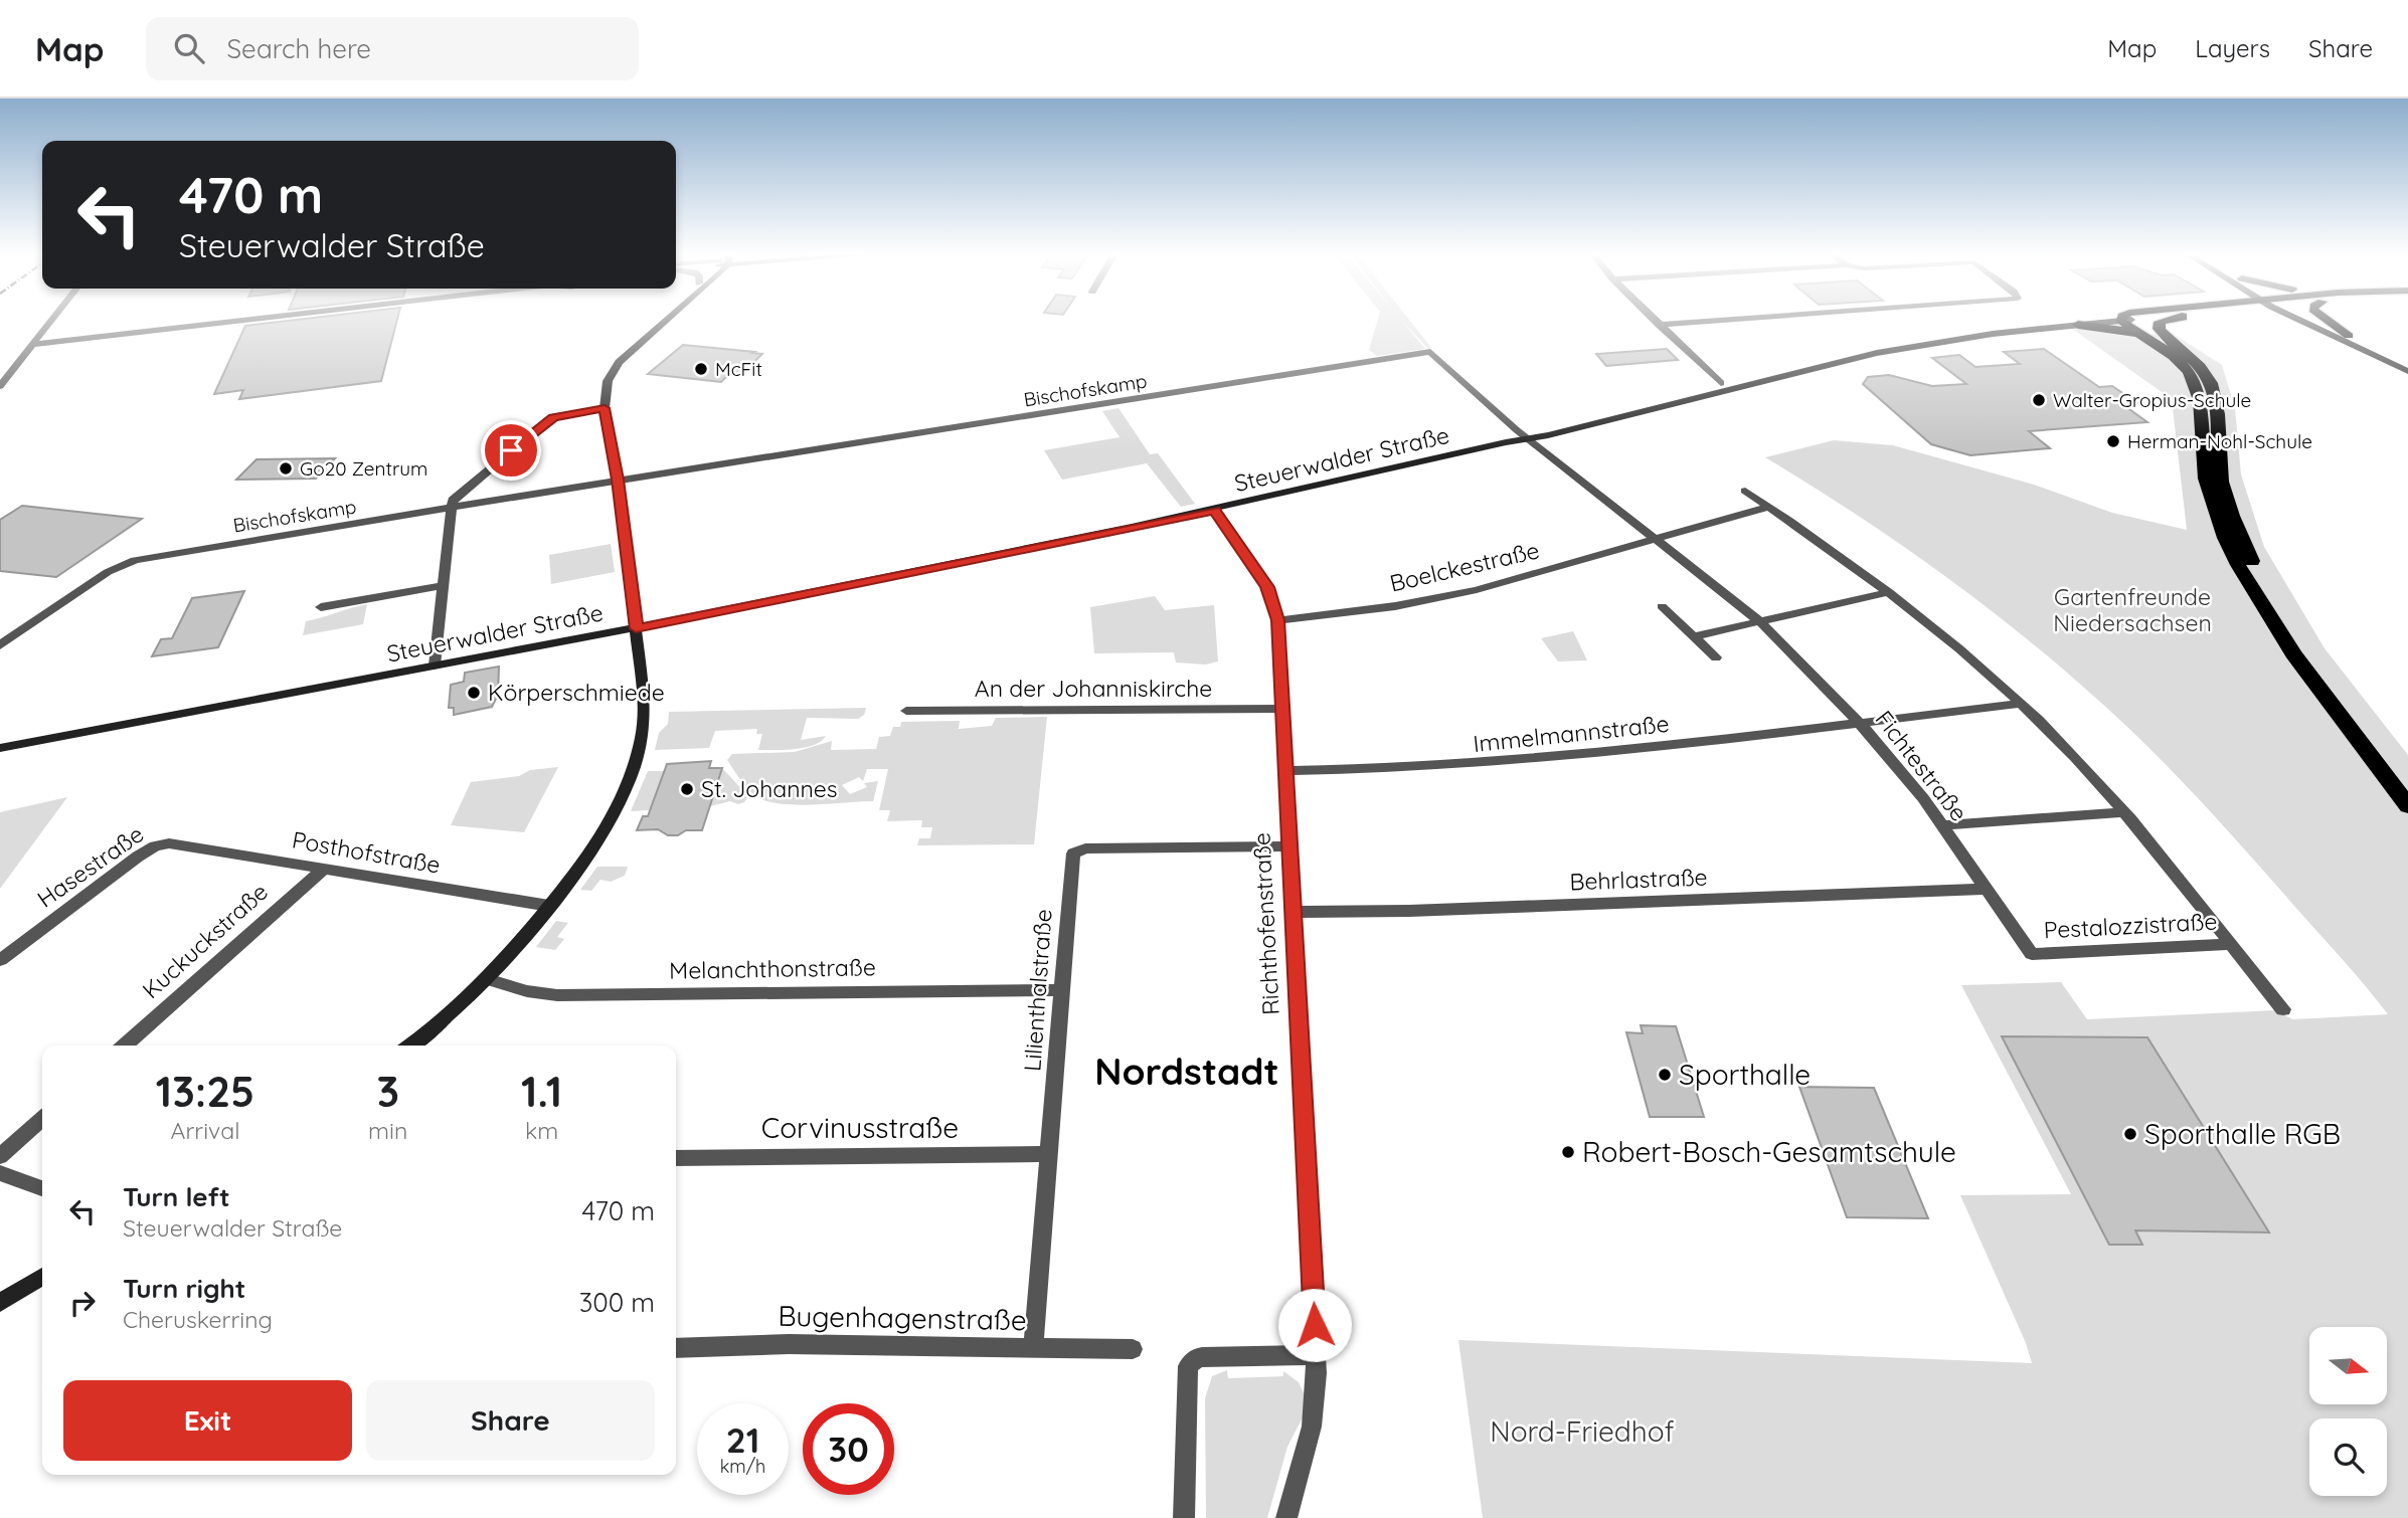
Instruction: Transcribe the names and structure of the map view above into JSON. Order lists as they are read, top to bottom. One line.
{"streets":{"street":["Bischofskamp","Steuerwalder Straße","Boelckestraße","An der Johanniskirche","Immelmannstraße","Fichtestraße","Posthofstraße","Hasestraße","Behrlastraße","Richthofenstraße","Pestalozzistraße","Kuckuckstraße","Melanchthonstraße","Lilienthalstraße","Corvinusstraße","Bugenhagenstraße"]},"crossings":[["Bischofskamp","Steuerwalder Straße"],["Bischofskamp","Fichtestraße"],["Steuerwalder Straße","Fichtestraße"],["Steuerwalder Straße","Richthofenstraße"],["Boelckestraße","Fichtestraße"],["Boelckestraße","Richthofenstraße"],["Boelckestraße","Pestalozzistraße"],["An der Johanniskirche","Richthofenstraße"],["Immelmannstraße","Fichtestraße"],["Immelmannstraße","Richthofenstraße"],["Immelmannstraße","Pestalozzistraße"],["Fichtestraße","Behrlastraße"],["Fichtestraße","Pestalozzistraße"],["Posthofstraße","Hasestraße"],["Posthofstraße","Kuckuckstraße"],["Behrlastraße","Richthofenstraße"],["Richthofenstraße","Lilienthalstraße"],["Melanchthonstraße","Lilienthalstraße"],["Lilienthalstraße","Corvinusstraße"],["Lilienthalstraße","Bugenhagenstraße"]],"districts":["Nordstadt"],"parks":["Gartenfreunde Niedersachsen","Nord-Friedhof"],"places":["McFit","Walter-Gropius-Schule","Herman-Nohl-Schule","Go20 Zentrum","Körperschmiede","St. Johannes","Sporthalle","Sporthalle RGB","Robert-Bosch-Gesamtschule"],"north":"right","page":{"header":"Map","search":"Search here","nav":["Map","Layers","Share"],"turn":["470 m","Steuerwalder Straße"],"eta":["13:25","Arrival","3","min","1.1","km"],"list":[{"name":"Turn left","note":"Steuerwalder Straße","value":"470 m"},{"name":"Turn right","note":"Cheruskerring","value":"300 m"}],"buttons":["Exit","Share"],"speed":"21 km/h","limit":"30"}}
